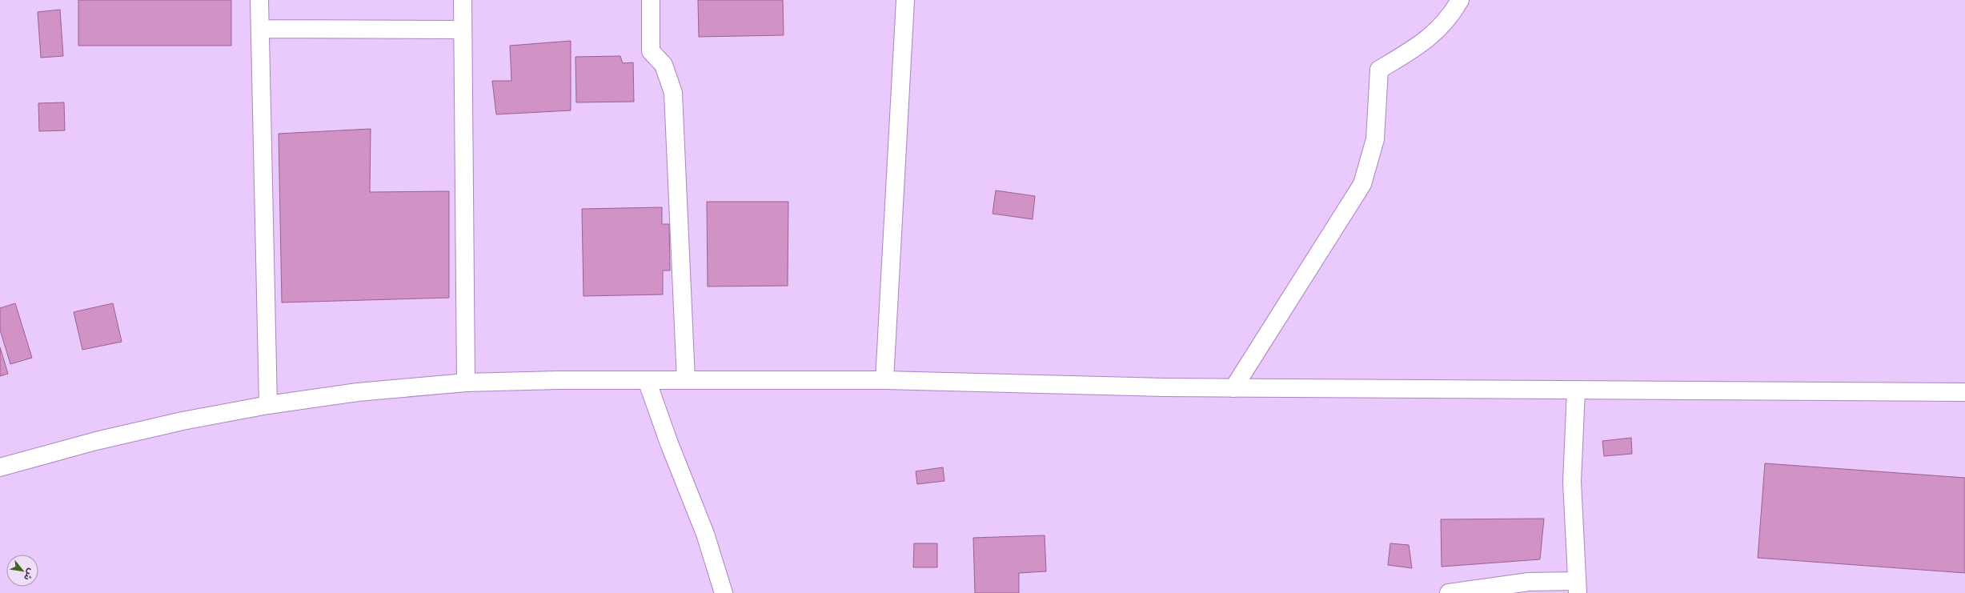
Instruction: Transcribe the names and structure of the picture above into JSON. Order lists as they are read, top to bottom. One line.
{"north":"bottom right"}
